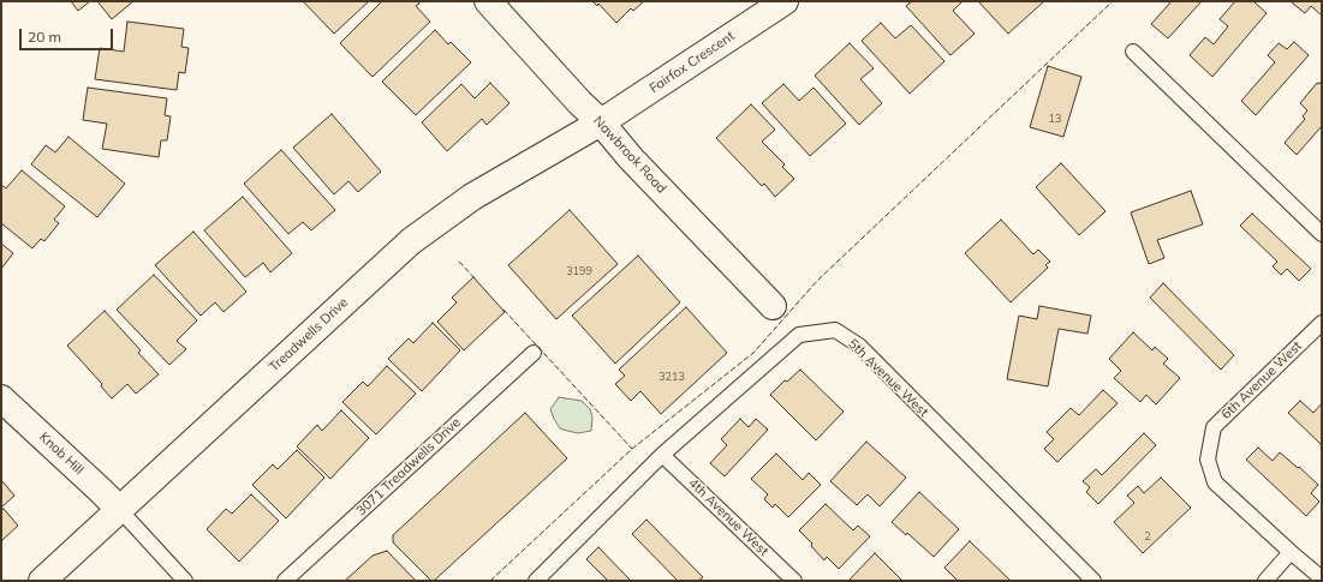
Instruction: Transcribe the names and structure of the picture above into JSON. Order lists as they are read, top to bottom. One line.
{"streets":{"street":["Fairfox Crescent","Nawbrook Road","Treadwells Drive","Knob Hill"],"lane":["5th Avenue West","6th Avenue West","3071 Treadwells Drive","4th Avenue West"]},"crossings":[["Fairfox Crescent","Nawbrook Road"],["Fairfox Crescent","Treadwells Drive"],["Nawbrook Road","Treadwells Drive"],["Treadwells Drive","Knob Hill"],["5th Avenue West","4th Avenue West"]],"house_numbers":["13","3199","3213","2"],"scale_bar":"20 m"}
